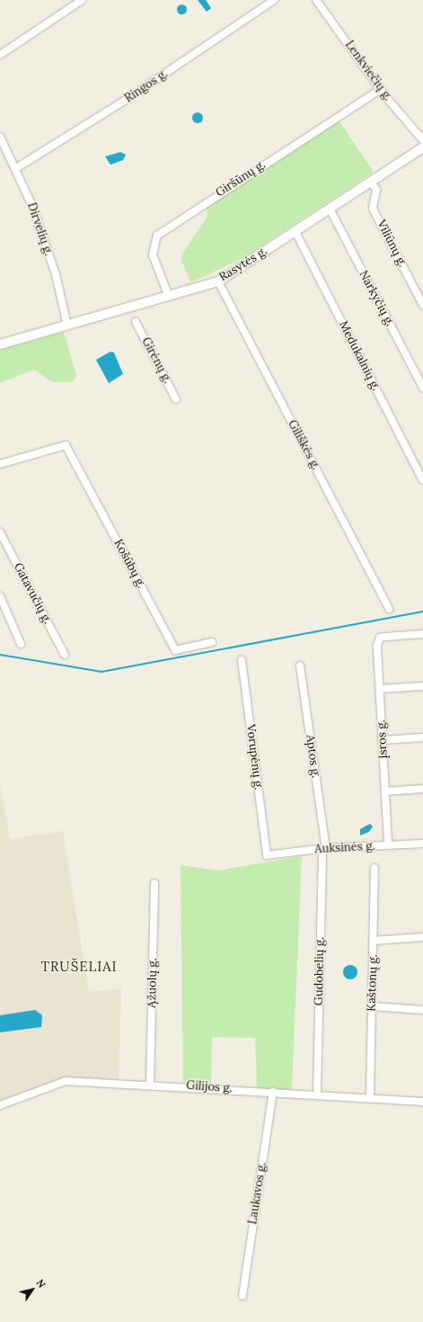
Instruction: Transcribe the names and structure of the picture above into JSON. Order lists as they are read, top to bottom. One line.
{"streets":{"main road":["Rasytės g."],"street":["Lenkviečių g.","Ringos g.","Giršūnų g.","Dirvelių g.","Viliūnų g.","Narkyčių g.","Medukalnių g.","Girėnų g.","Giliškės g.","Košūbų g.","Gatavučių g.","Įsros g.","Aptos g.","Vorupėnų g.","Auksinės g.","Gudobelių g.","Ąžuolų g.","Kaštonų g.","Gilijos g.","Laukavos g."]},"crossings":[["Lenkviečių g.","Giršūnų g."],["Ringos g.","Dirvelių g."],["Giršūnų g.","Rasytės g."],["Dirvelių g.","Rasytės g."],["Viliūnų g.","Rasytės g."],["Rasytės g.","Narkyčių g."],["Rasytės g.","Medukalnių g."],["Rasytės g.","Giliškės g."],["Aptos g.","Auksinės g."],["Aptos g.","Gudobelių g."],["Vorupėnų g.","Auksinės g."],["Auksinės g.","Gudobelių g."],["Gudobelių g.","Gilijos g."],["Ąžuolų g.","Gilijos g."],["Kaštonų g.","Gilijos g."],["Gilijos g.","Laukavos g."]],"districts":["TRUŠELIAI"],"north":"top right"}
